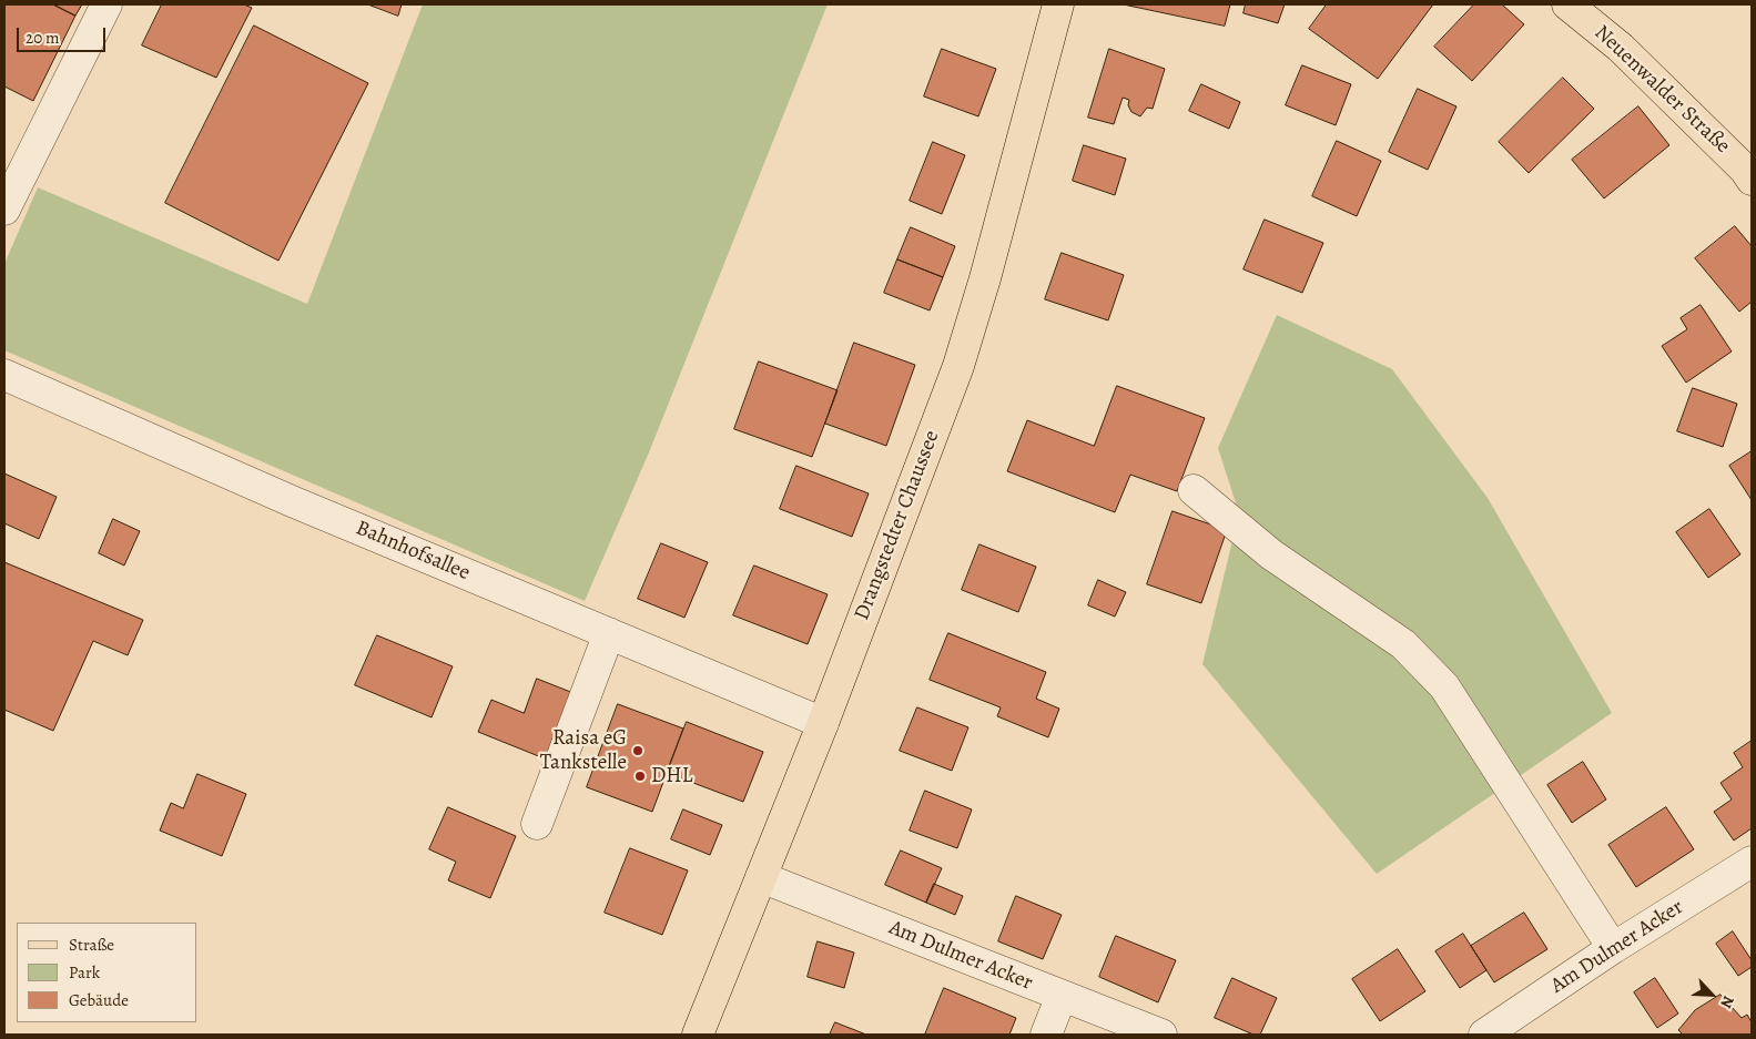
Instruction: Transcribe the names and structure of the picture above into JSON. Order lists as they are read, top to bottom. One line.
{"streets":{"main road":["Neuenwalder Straße","Drangstedter Chaussee"],"street":["Bahnhofsallee","Am Dulmer Acker"]},"crossings":[["Drangstedter Chaussee","Bahnhofsallee"],["Drangstedter Chaussee","Am Dulmer Acker"]],"places":["Raisa eG Tankstelle","DHL"],"legend":["Straße","Park","Gebäude"],"scale_bar":"20 m","north":"bottom right"}
